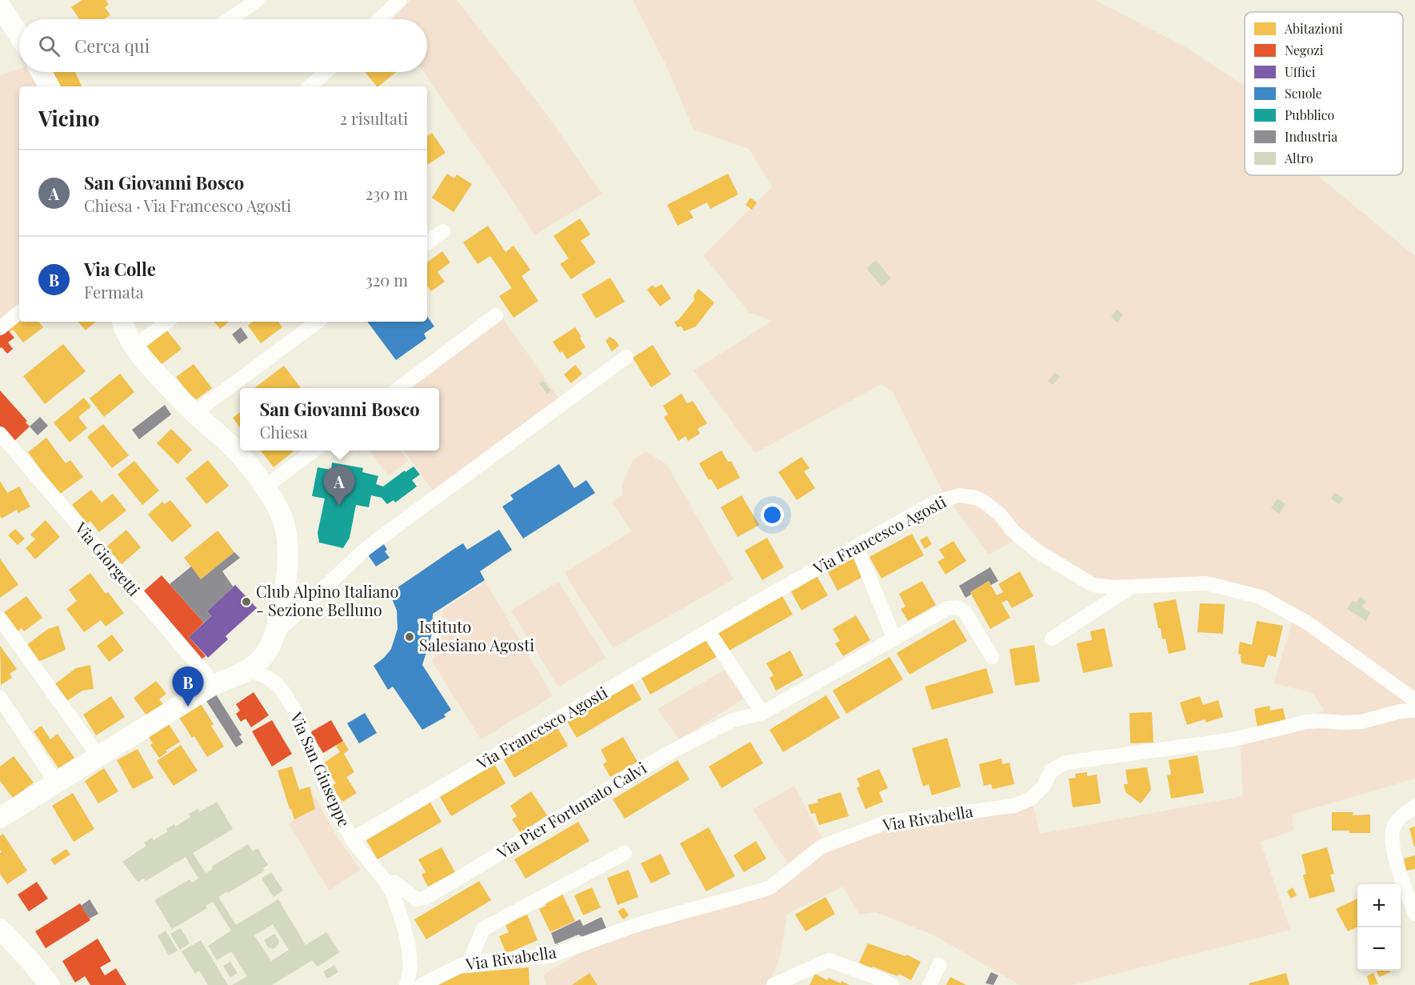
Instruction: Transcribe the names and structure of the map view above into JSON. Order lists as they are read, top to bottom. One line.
{"streets":{"street":["Via Francesco Agosti","Via Giorgetti","Via San Giuseppe","Via Pier Fortunato Calvi","Via Rivabella"]},"crossings":[["Via Francesco Agosti","Via San Giuseppe"],["Via San Giuseppe","Via Pier Fortunato Calvi"]],"places":["Club Alpino Italiano - Sezione Belluno","Istituto Salesiano Agosti"],"legend":["Abitazioni","Negozi","Uffici","Scuole","Pubblico","Industria","Altro"],"page":{"search":"Cerca qui","heading":["Vicino","2 risultati"],"list":[{"mark":"A","name":"San Giovanni Bosco","note":"Chiesa · Via Francesco Agosti","value":"230 m"},{"mark":"B","name":"Via Colle","note":"Fermata","value":"320 m"}],"popup":["San Giovanni Bosco","Chiesa"],"pins":["A","B"],"map_buttons":["+","−"]}}
